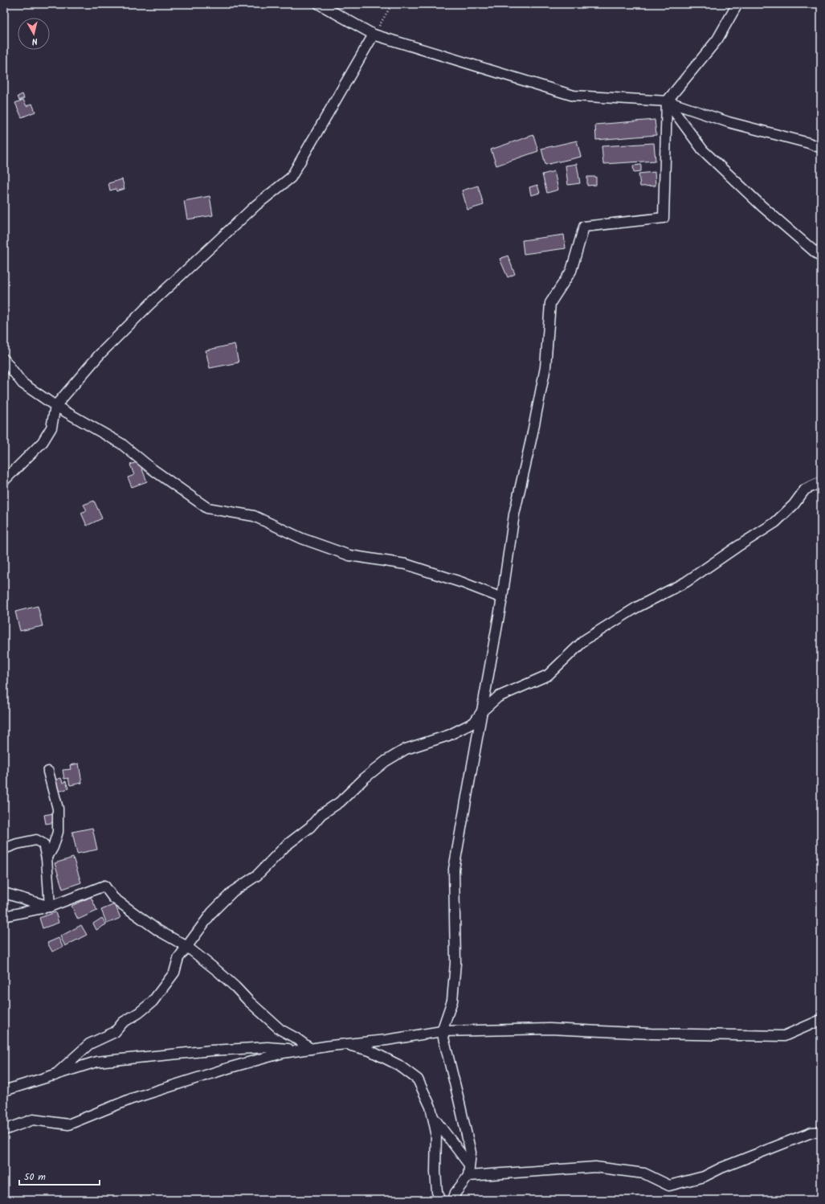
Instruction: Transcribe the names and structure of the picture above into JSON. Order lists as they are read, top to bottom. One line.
{"scale_bar":"50 m","north":"bottom"}
